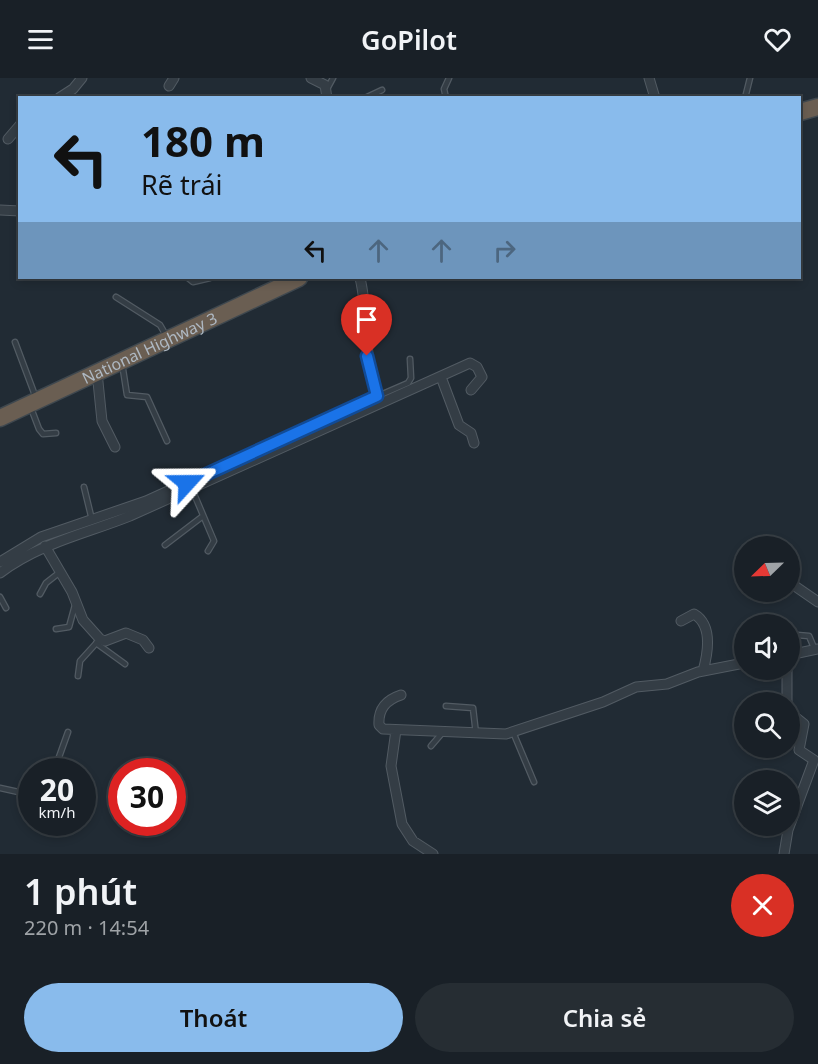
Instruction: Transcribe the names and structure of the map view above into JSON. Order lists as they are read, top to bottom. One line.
{"streets":{"highway":["National Highway 3"]},"north":"bottom left","page":{"header":"GoPilot","turn":["180 m","Rẽ trái"],"speed":"20 km/h","limit":"30","heading":["1 phút","220 m · 14:54"],"buttons":["Thoát","Chia sẻ"]}}
